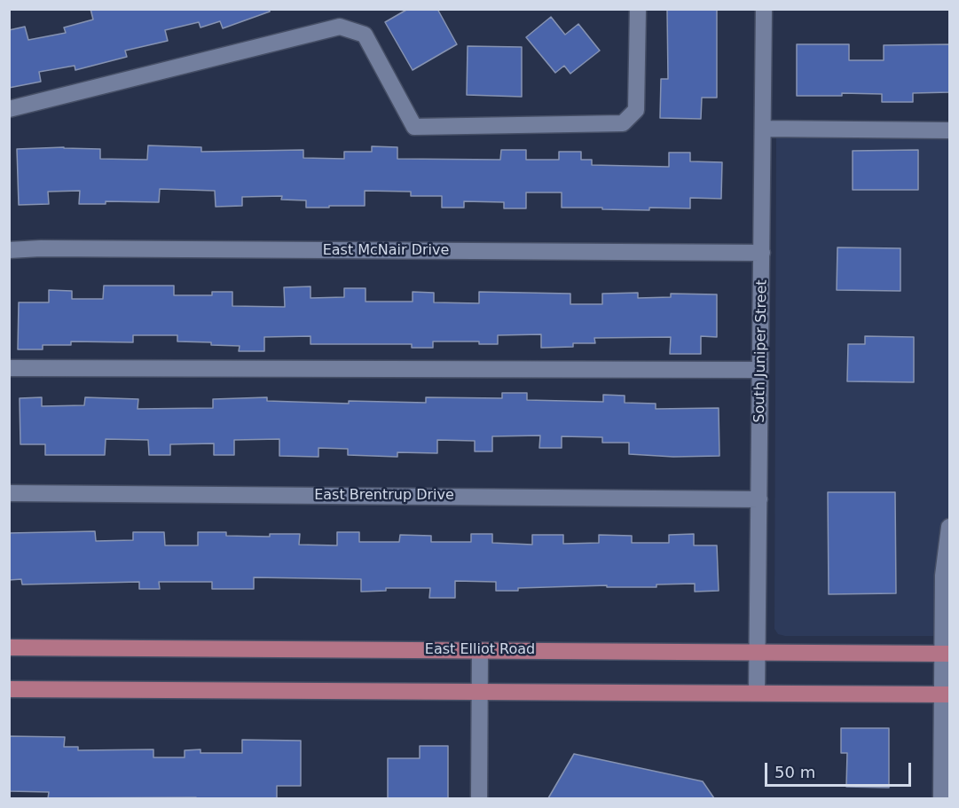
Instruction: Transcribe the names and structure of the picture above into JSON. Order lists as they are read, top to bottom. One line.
{"streets":{"main road":["East Elliot Road"],"street":["East McNair Drive","South Juniper Street","East Brentrup Drive"]},"crossings":[["East McNair Drive","South Juniper Street"],["South Juniper Street","East Brentrup Drive"],["South Juniper Street","East Elliot Road"]],"scale_bar":"50 m"}
